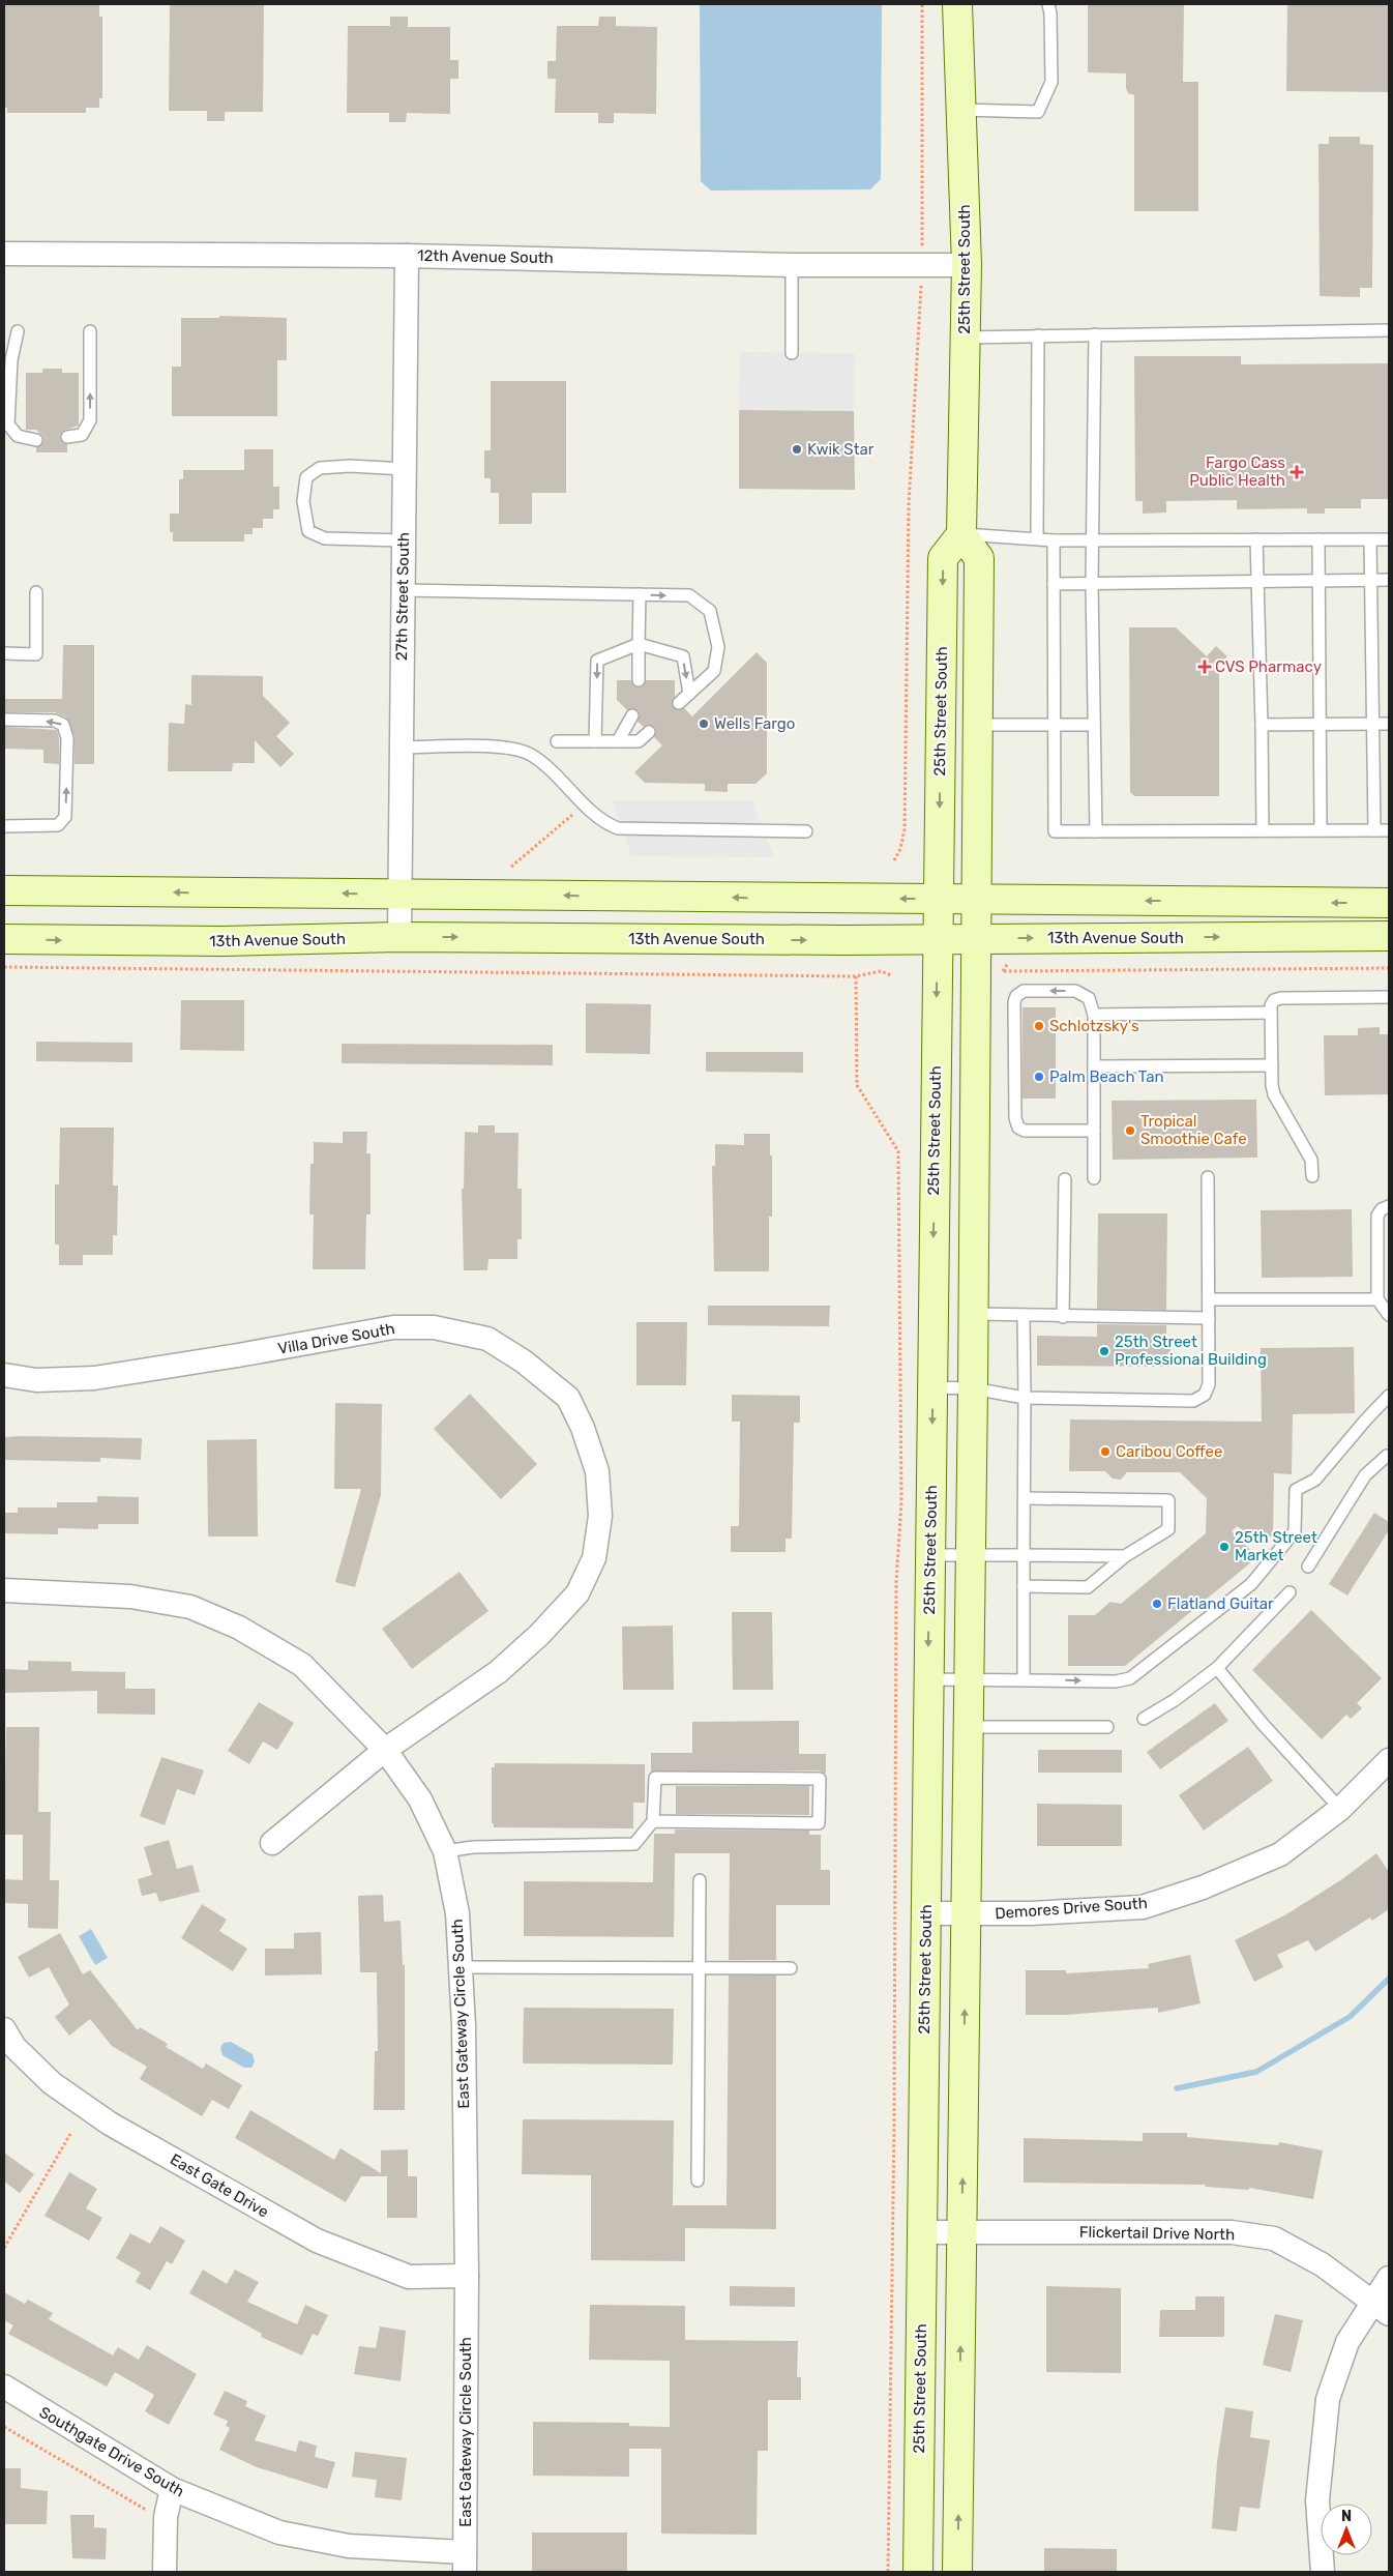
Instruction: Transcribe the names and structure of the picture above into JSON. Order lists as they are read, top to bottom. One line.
{"streets":{"main road":["25th Street South","13th Avenue South"],"street":["12th Avenue South","27th Street South","Villa Drive South","Demores Drive South","East Gateway Circle South","East Gate Drive","Flickertail Drive North","Southgate Drive South"]},"crossings":[["12th Avenue South","25th Street South"],["12th Avenue South","27th Street South"],["25th Street South","13th Avenue South"],["25th Street South","Demores Drive South"],["25th Street South","Flickertail Drive North"],["27th Street South","13th Avenue South"],["Villa Drive South","East Gateway Circle South"],["East Gateway Circle South","East Gate Drive"],["East Gateway Circle South","Southgate Drive South"]],"places":{"other":["Kwik Star","Wells Fargo","Schlotzsky's","Palm Beach Tan","Tropical Smoothie Cafe","25th Street Professional Building","Caribou Coffee","25th Street Market","Flatland Guitar"],"health":["Fargo Cass Public Health","CVS Pharmacy"]},"north":"top"}
